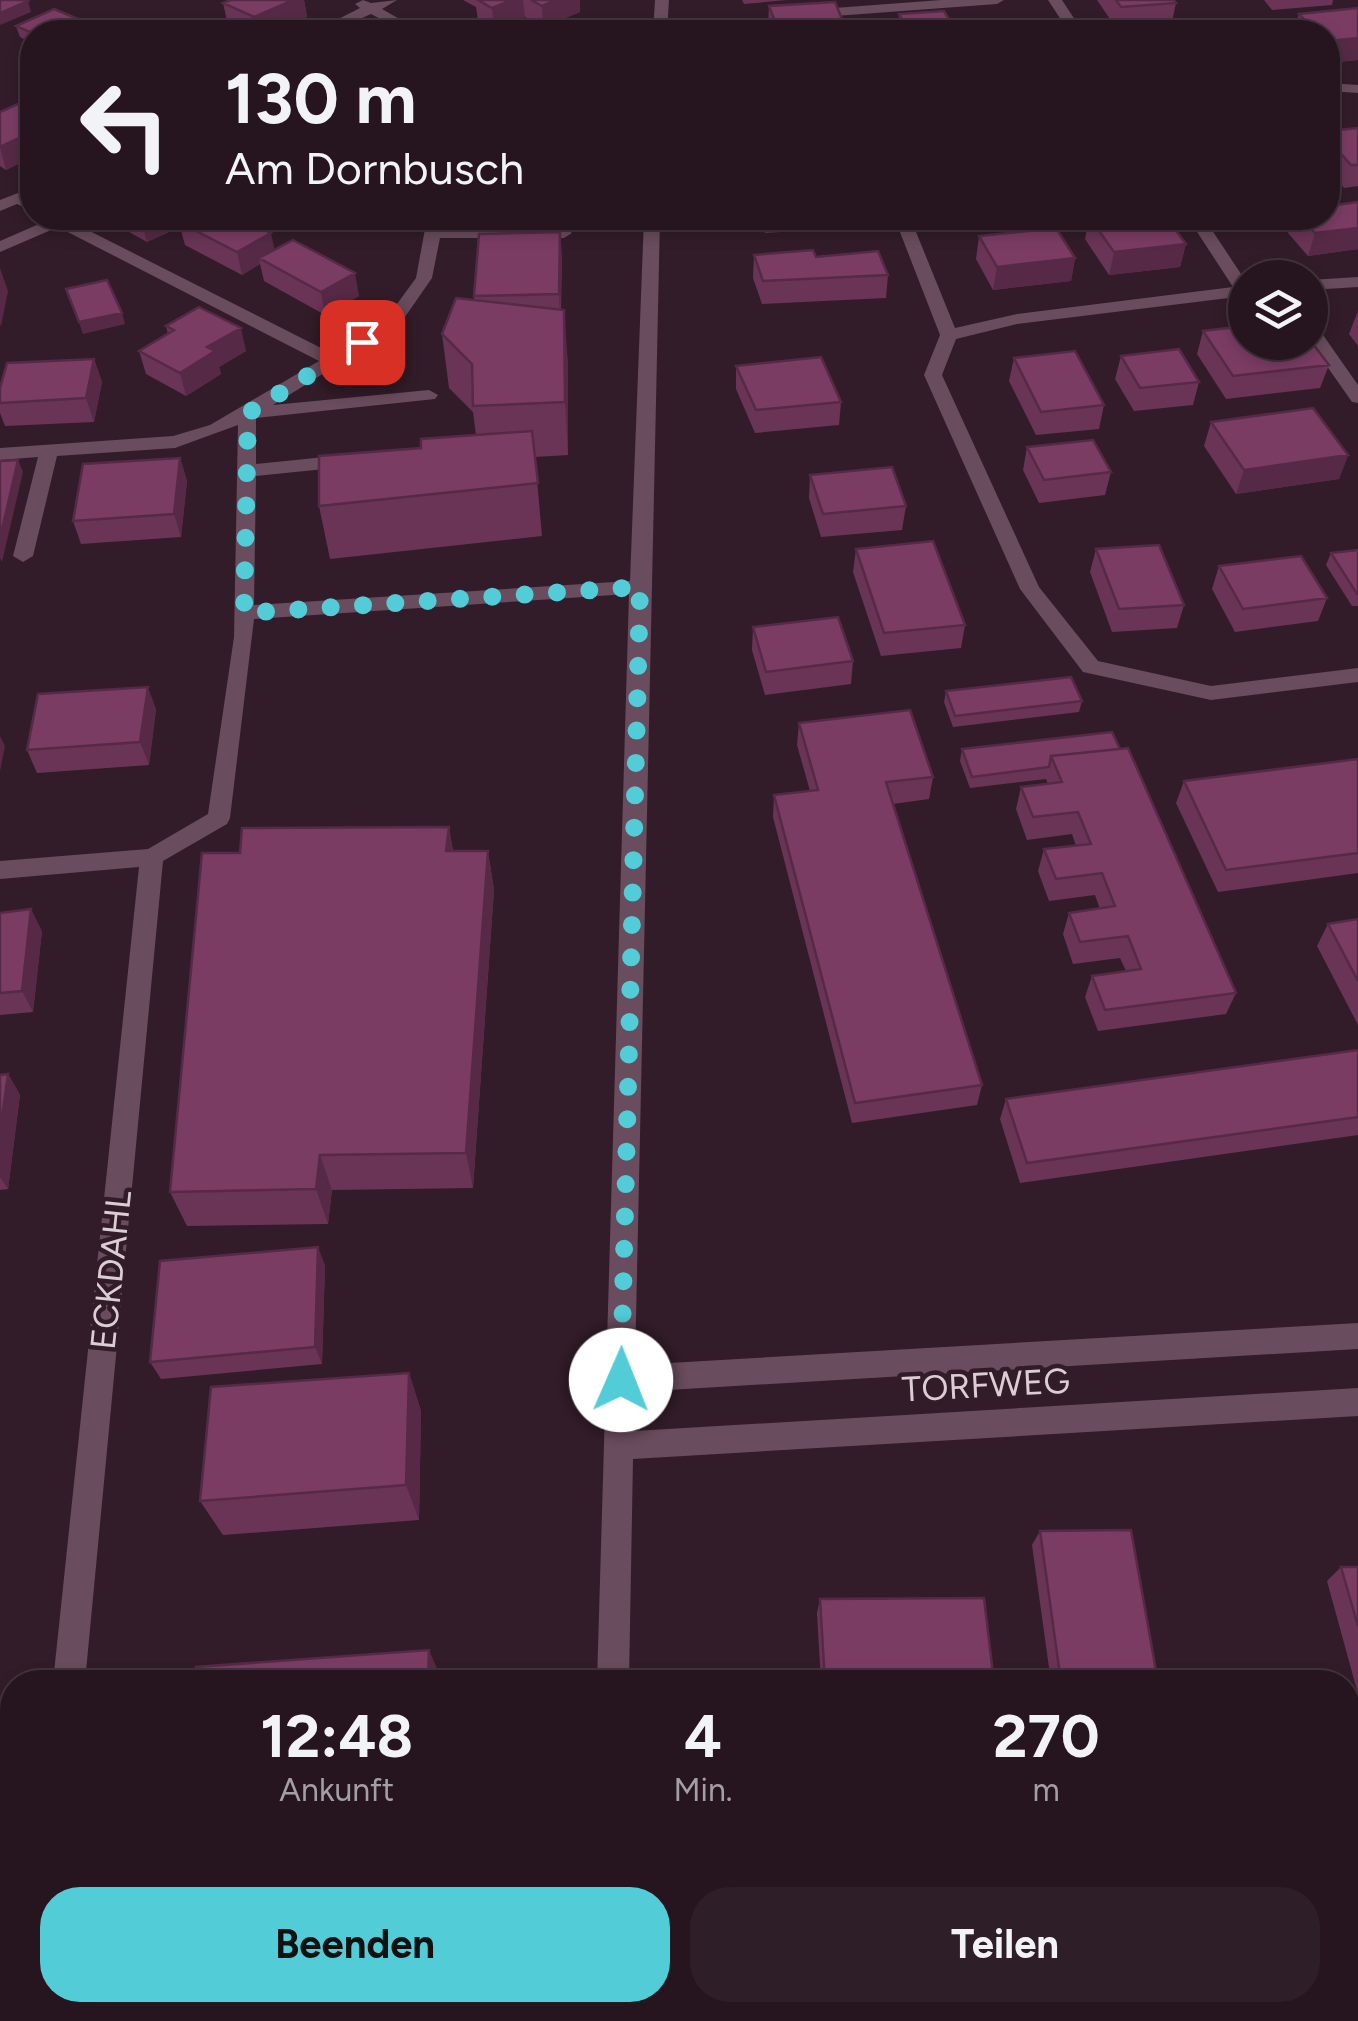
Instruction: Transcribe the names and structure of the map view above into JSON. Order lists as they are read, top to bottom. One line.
{"streets":{"street":["ECKDAHL","TORFWEG"]},"page":{"turn":["130 m","Am Dornbusch"],"eta":["12:48","Ankunft","4","Min.","270","m"],"buttons":["Beenden","Teilen"]}}
